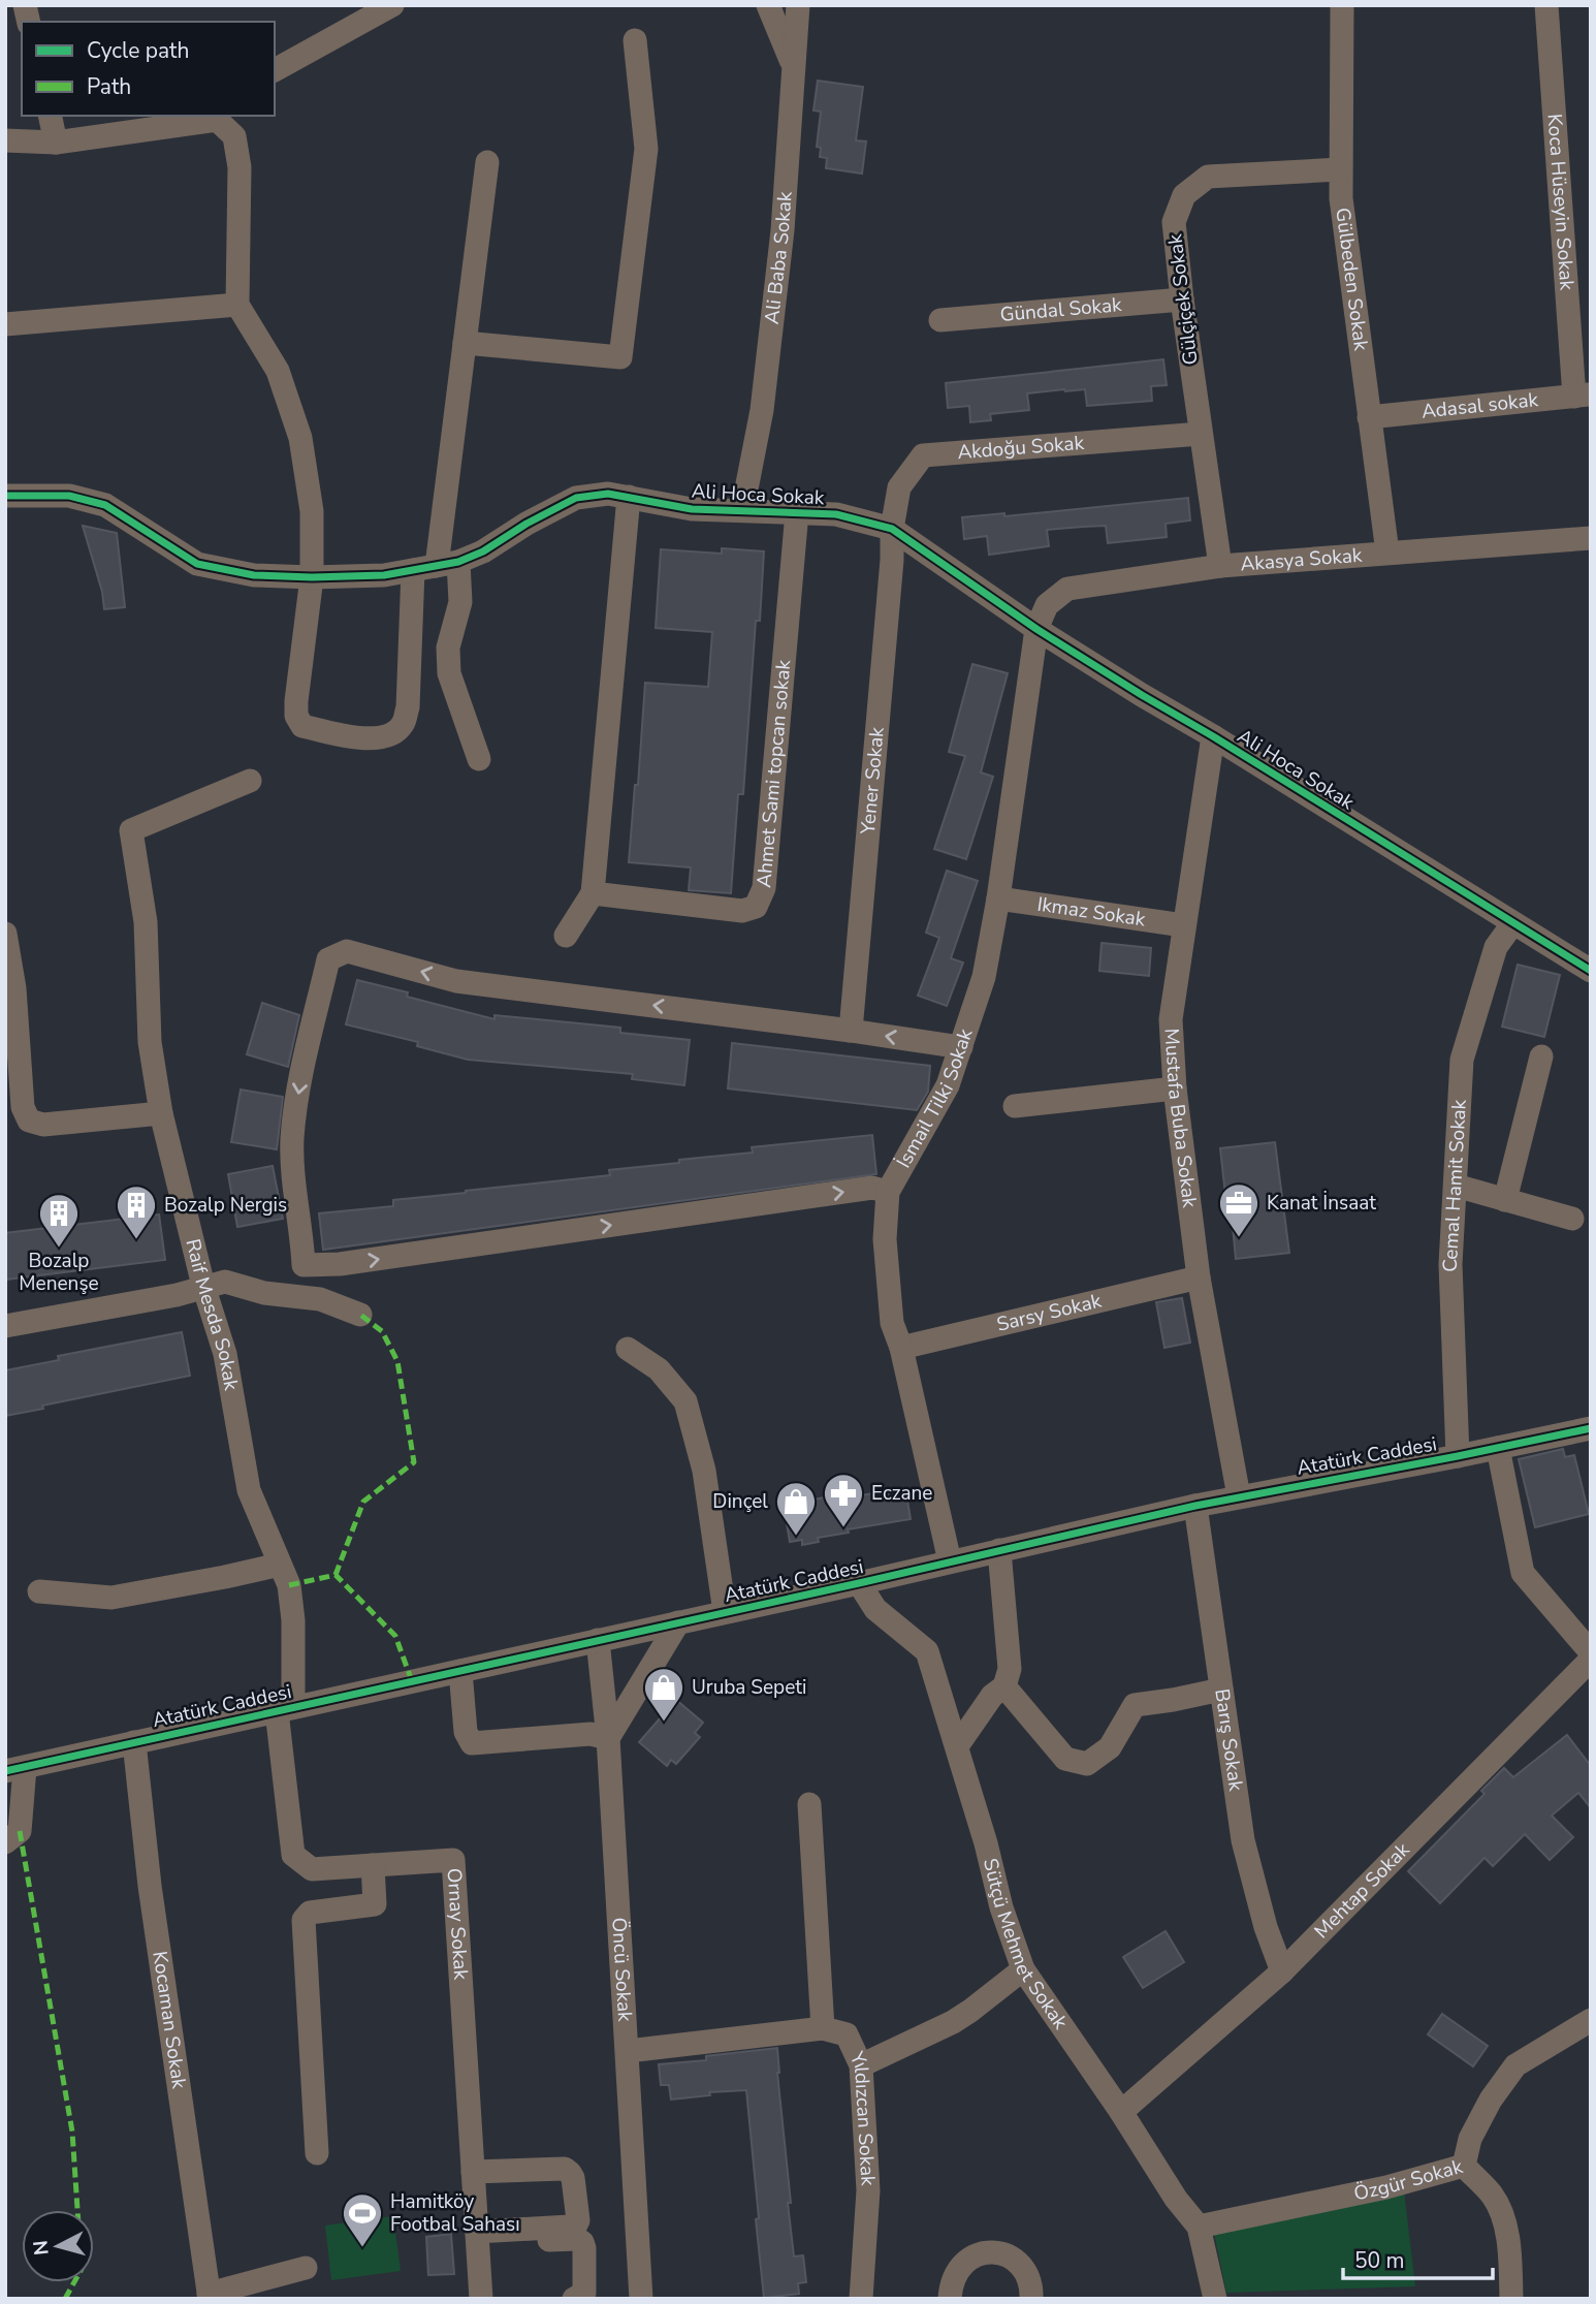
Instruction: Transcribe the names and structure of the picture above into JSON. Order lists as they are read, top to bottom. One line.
{"streets":{"street":["Koca Hüseyin Sokak","Ali Baba Sokak","Gülbeden Sokak","Gülçiçek Sokak","Gündal Sokak","Adasal sokak","Akdoğu Sokak","Ali Hoca Sokak","Akasya Sokak","Ahmet Sami topcan sokak","Yener Sokak","Ikmaz Sokak","İsmail Tilki Sokak","Mustafa Buba Sokak","Cemal Hamit Sokak","Sarsy Sokak","Raif Mesda Sokak","Atatürk Caddesi","Barış Sokak","Mehtap Sokak","Ornay Sokak","Sütçü Mehmet Sokak","Öncü Sokak","Kocaman Sokak","Yıldızcan Sokak","Özgür Sokak"]},"crossings":[["Koca Hüseyin Sokak","Adasal sokak"],["Ali Baba Sokak","Ali Hoca Sokak"],["Gülbeden Sokak","Gülçiçek Sokak"],["Gülbeden Sokak","Adasal sokak"],["Gülbeden Sokak","Akasya Sokak"],["Gülçiçek Sokak","Gündal Sokak"],["Gülçiçek Sokak","Akdoğu Sokak"],["Gülçiçek Sokak","Akasya Sokak"],["Akdoğu Sokak","Ali Hoca Sokak"],["Akdoğu Sokak","Yener Sokak"],["Ali Hoca Sokak","Akasya Sokak"],["Ali Hoca Sokak","Ahmet Sami topcan sokak"],["Ali Hoca Sokak","Yener Sokak"],["Ali Hoca Sokak","İsmail Tilki Sokak"],["Ali Hoca Sokak","Mustafa Buba Sokak"],["Ali Hoca Sokak","Cemal Hamit Sokak"],["Akasya Sokak","İsmail Tilki Sokak"],["Ikmaz Sokak","İsmail Tilki Sokak"],["Ikmaz Sokak","Mustafa Buba Sokak"],["İsmail Tilki Sokak","Sarsy Sokak"],["İsmail Tilki Sokak","Atatürk Caddesi"],["Mustafa Buba Sokak","Sarsy Sokak"],["Mustafa Buba Sokak","Atatürk Caddesi"],["Cemal Hamit Sokak","Atatürk Caddesi"],["Raif Mesda Sokak","Atatürk Caddesi"],["Raif Mesda Sokak","Ornay Sokak"],["Atatürk Caddesi","Barış Sokak"],["Atatürk Caddesi","Ornay Sokak"],["Atatürk Caddesi","Sütçü Mehmet Sokak"],["Atatürk Caddesi","Öncü Sokak"],["Atatürk Caddesi","Kocaman Sokak"],["Barış Sokak","Mehtap Sokak"],["Mehtap Sokak","Sütçü Mehmet Sokak"],["Sütçü Mehmet Sokak","Özgür Sokak"]],"places":{"office":["Kanat İnsaat"],"building":["Bozalp Nergis","Bozalp Menenşe"],"pharmacy":["Eczane"],"shop":["Dinçel","Uruba Sepeti"],"sports":["Hamitköy Footbal Sahası"]},"legend":["Cycle path","Path"],"scale_bar":"50 m","north":"left"}
